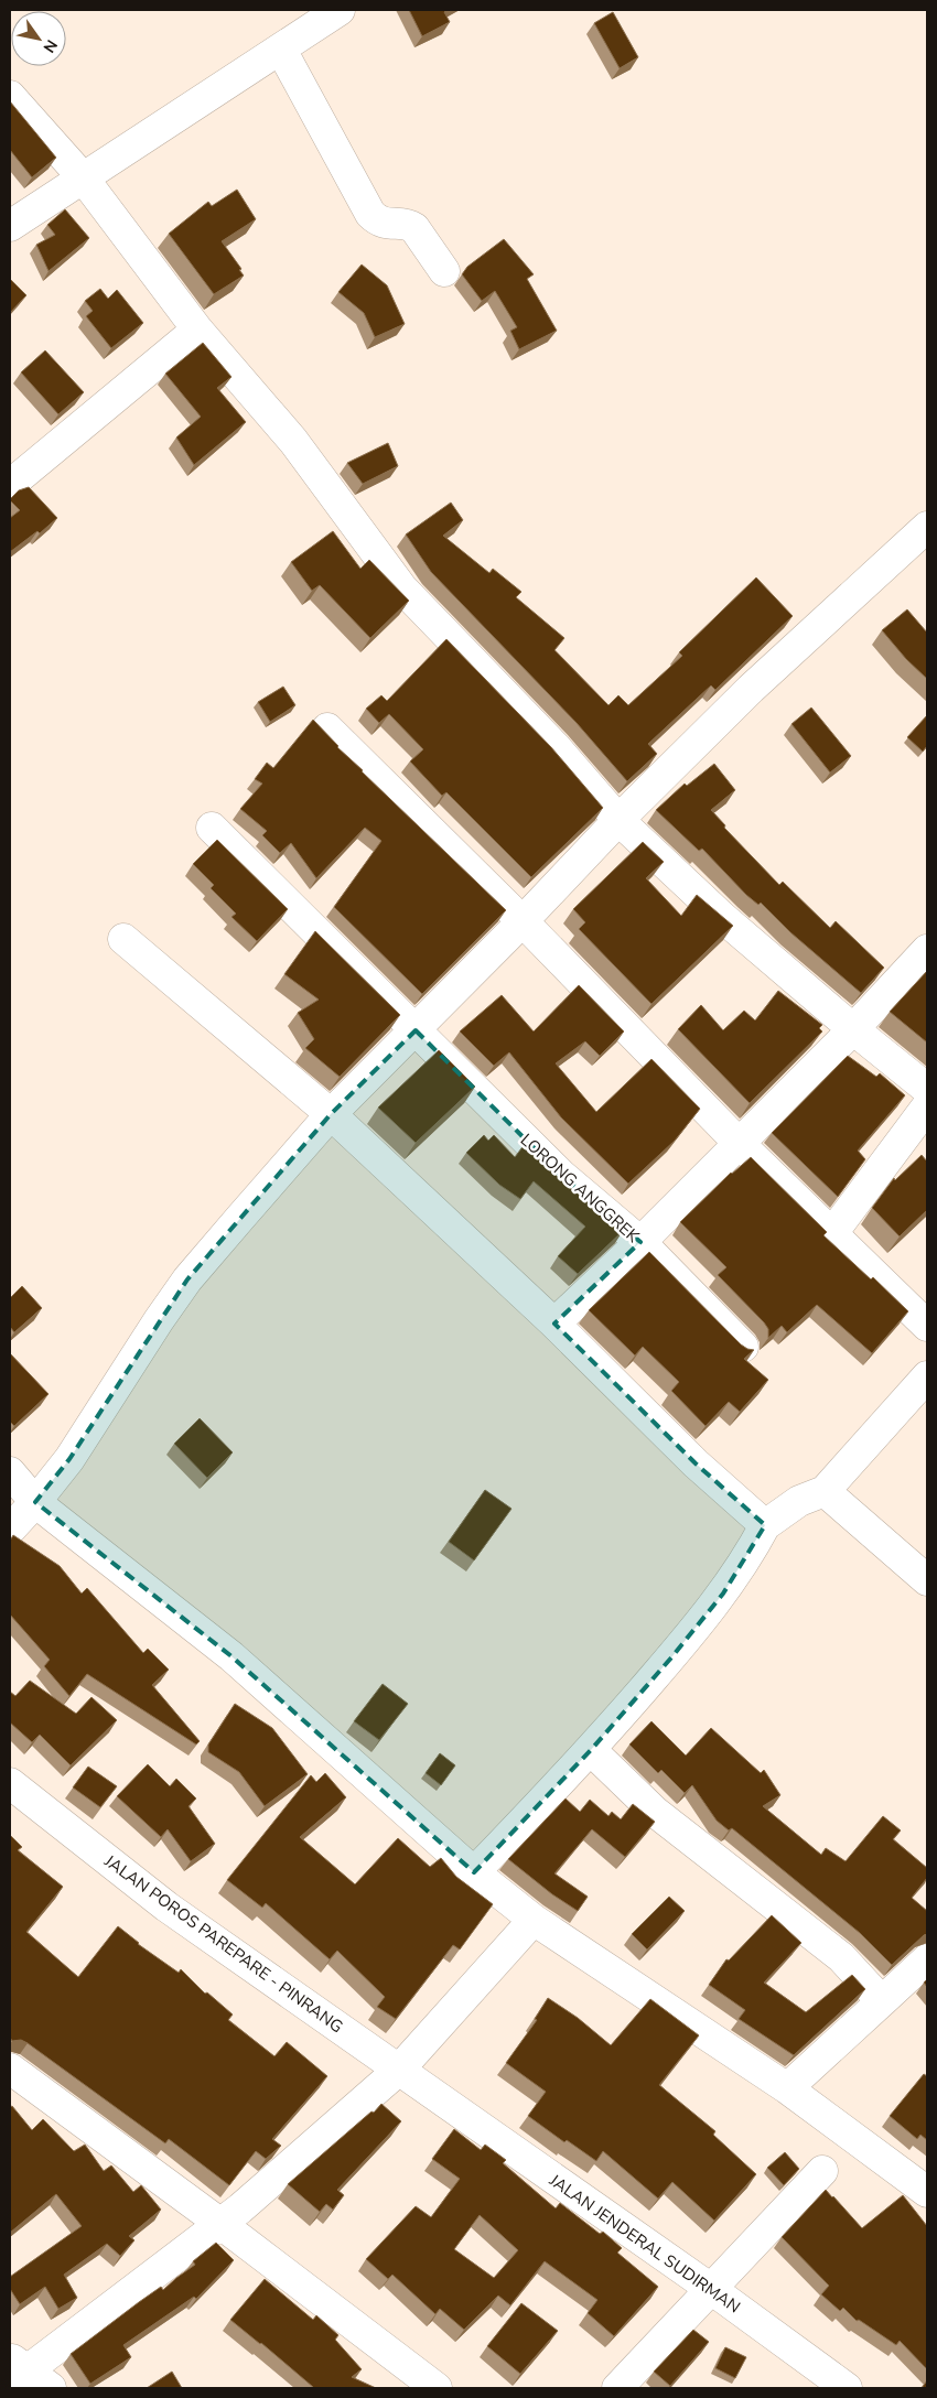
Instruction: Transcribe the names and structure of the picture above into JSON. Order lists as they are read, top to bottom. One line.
{"streets":{"main road":["LORONG ANGGREK","JALAN POROS PAREPARE - PINRANG","JALAN JENDERAL SUDIRMAN"]},"crossings":[["JALAN POROS PAREPARE - PINRANG","JALAN JENDERAL SUDIRMAN"]],"north":"bottom right"}
